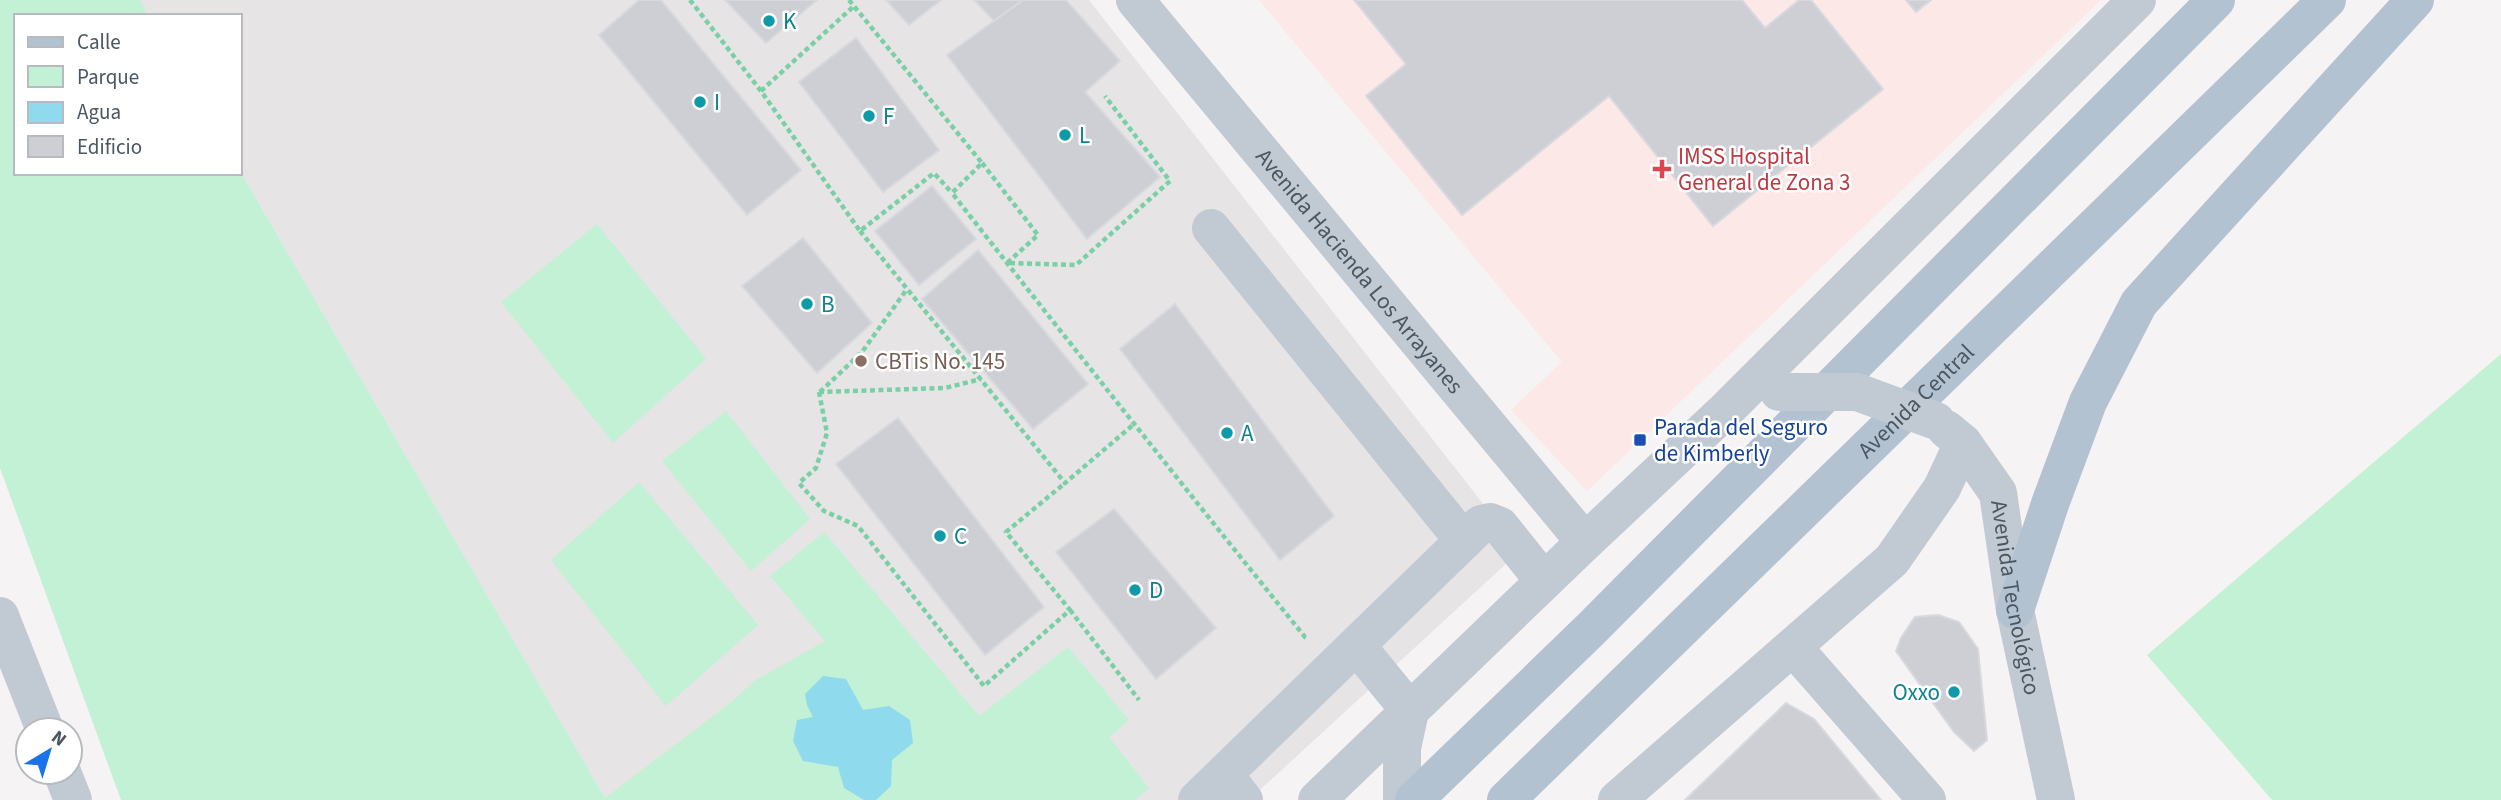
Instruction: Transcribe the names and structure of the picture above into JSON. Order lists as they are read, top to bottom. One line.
{"streets":{"main road":["Avenida Central"],"street":["Avenida Hacienda Los Arrayanes","Avenida Tecnológico"]},"places":{"other":["K","I","F","L","B","CBTis No. 145","A","C","D","Oxxo"],"health":["IMSS Hospital General de Zona 3"],"transit":["Parada del Seguro de Kimberly"]},"legend":["Calle","Parque","Agua","Edificio"],"north":"top right"}
